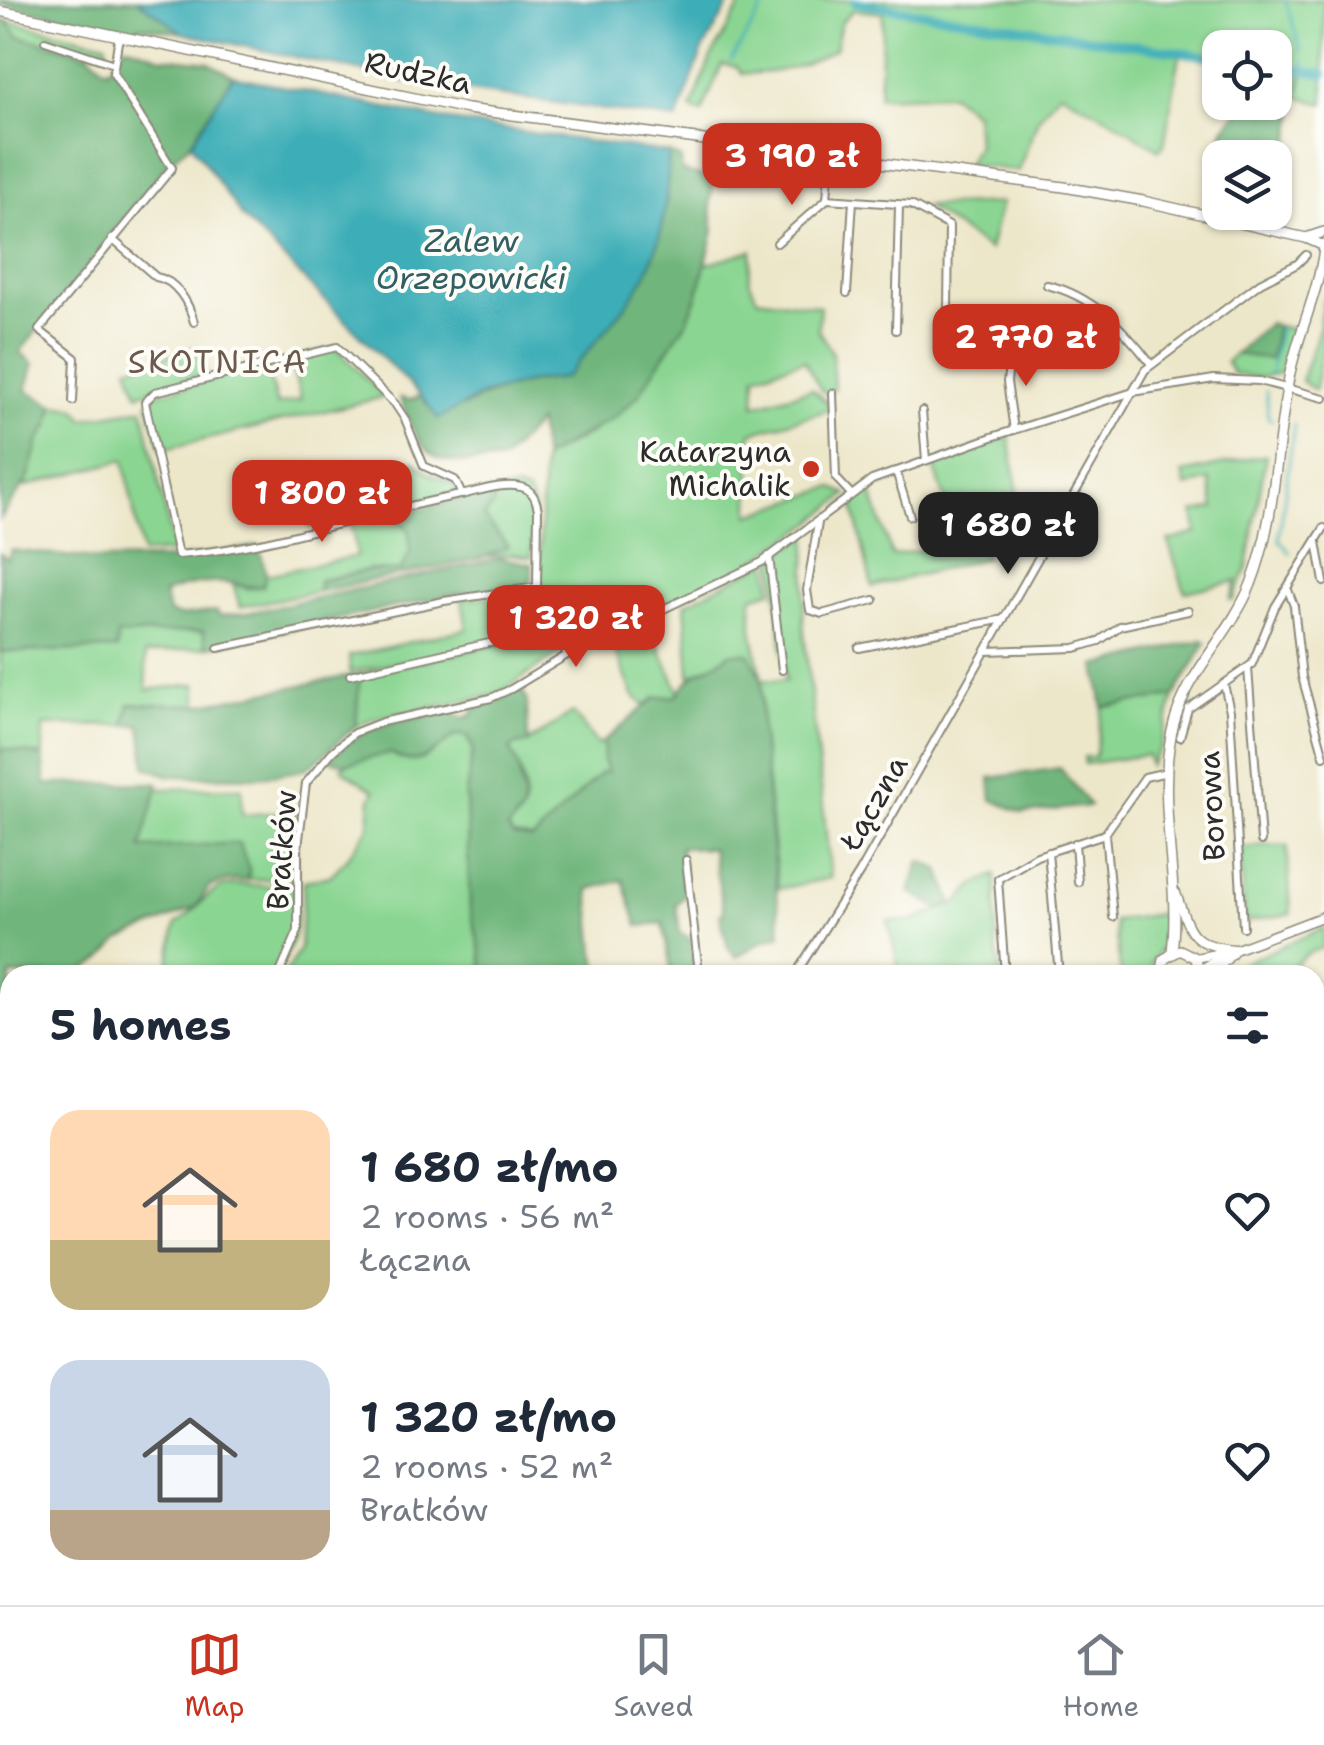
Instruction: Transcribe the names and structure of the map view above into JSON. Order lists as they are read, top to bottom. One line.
{"streets":{"main road":["Rudzka"],"street":["Łączna","Borowa","Bratków"]},"crossings":[["Łączna","Bratków"]],"districts":["SKOTNICA"],"water":["Zalew Orzepowicki"],"places":["Katarzyna Michalik"],"page":{"price":["3 190 zł","2 770 zł","1 800 zł","1 680 zł","1 320 zł"],"heading":"5 homes","list":[{"name":"1 680 zł/mo","note":"2 rooms · 56 m² · Łączna"},{"name":"1 320 zł/mo","note":"2 rooms · 52 m² · Bratków"}],"tabs":["Map","Saved","Home"]}}
